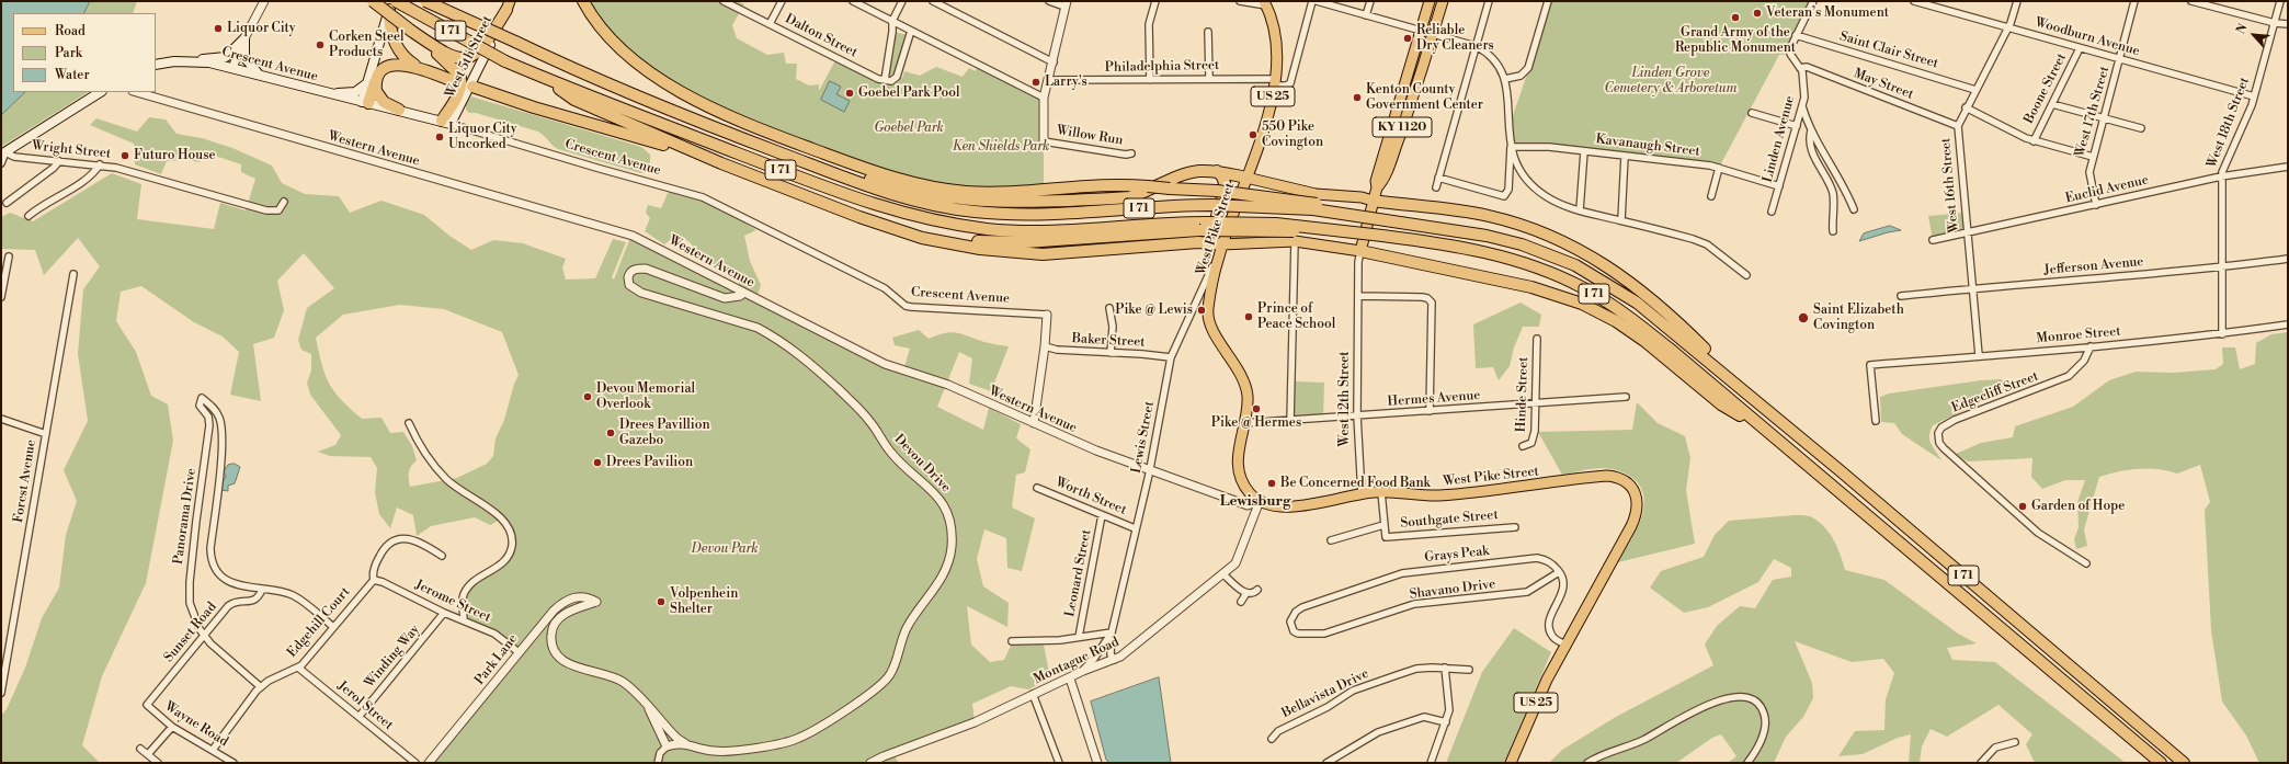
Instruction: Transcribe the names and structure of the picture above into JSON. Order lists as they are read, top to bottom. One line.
{"streets":{"highway":["I 71"],"main road":["West 5th Street","Crescent Avenue","US 25","KY 1120","West Pike Street","West 12th Street"],"street":["Dalton Street","Woodburn Avenue","Saint Clair Street","Philadelphia Street","May Street","Boone Street","West 17th Street","West 18th Street","Willow Run","Linden Avenue","Kavanaugh Street","Western Avenue","Wright Street","West 16th Street","Euclid Avenue","Jefferson Avenue","Monroe Street","Baker Street","Edgecliff Street","Hinde Street","Hermes Avenue","Lewis Street","Devou Drive","Forest Avenue","Worth Street","Panorama Drive","Southgate Street","Grays Peak","Leonard Street","Shavano Drive","Jerome Street","Edgehill Court","Sunset Road","Winding Way","Park Lane","Montague Road","Bellavista Drive","Jerol Street","Wayne Road"]},"crossings":[["Woodburn Avenue","Boone Street"],["Woodburn Avenue","West 17th Street"],["Woodburn Avenue","West 18th Street"],["Woodburn Avenue","West 16th Street"],["Saint Clair Street","Linden Avenue"],["Saint Clair Street","West 16th Street"],["West 5th Street","Crescent Avenue"],["Philadelphia Street","West Pike Street"],["May Street","Linden Avenue"],["May Street","West 16th Street"],["West 17th Street","Euclid Avenue"],["West 18th Street","Euclid Avenue"],["West 18th Street","Jefferson Avenue"],["West 18th Street","Monroe Street"],["KY 1120","West 12th Street"],["Linden Avenue","Kavanaugh Street"],["Western Avenue","West Pike Street"],["Western Avenue","Lewis Street"],["Western Avenue","Devou Drive"],["Western Avenue","Montague Road"],["West 16th Street","Euclid Avenue"],["West 16th Street","Jefferson Avenue"],["West 16th Street","Monroe Street"],["West Pike Street","West 12th Street"],["West Pike Street","Hermes Avenue"],["West Pike Street","Lewis Street"],["West Pike Street","Montague Road"],["Monroe Street","Edgecliff Street"],["Baker Street","Lewis Street"],["Hinde Street","Hermes Avenue"],["West 12th Street","Hermes Avenue"],["Lewis Street","Worth Street"],["Lewis Street","Montague Road"],["Devou Drive","Park Lane"],["Worth Street","Leonard Street"],["Panorama Drive","Edgehill Court"],["Panorama Drive","Sunset Road"],["Grays Peak","Shavano Drive"],["Jerome Street","Edgehill Court"],["Jerome Street","Winding Way"],["Jerome Street","Park Lane"],["Edgehill Court","Jerol Street"],["Edgehill Court","Wayne Road"],["Sunset Road","Wayne Road"],["Winding Way","Jerol Street"]],"districts":["Lewisburg"],"parks":["Linden Grove Cemetery & Arboretum","Goebel Park","Ken Shields Park","Devou Park"],"places":["Veteran’s Monument","Grand Army of the Republic Monument","Liquor City","Reliable Dry Cleaners","Corken Steel Products","Larry's","Goebel Park Pool","Kenton County Government Center","550 Pike Covington","Liquor City Uncorked","Futuro House","Pike @ Lewis","Prince of Peace School","Saint Elizabeth Covington","Devou Memorial Overlook","Pike @ Hermes","Drees Pavillion Gazebo","Drees Pavilion","Be Concerned Food Bank","Garden of Hope","Volpenhein Shelter"],"legend":["Road","Park","Water"],"north":"top left"}
